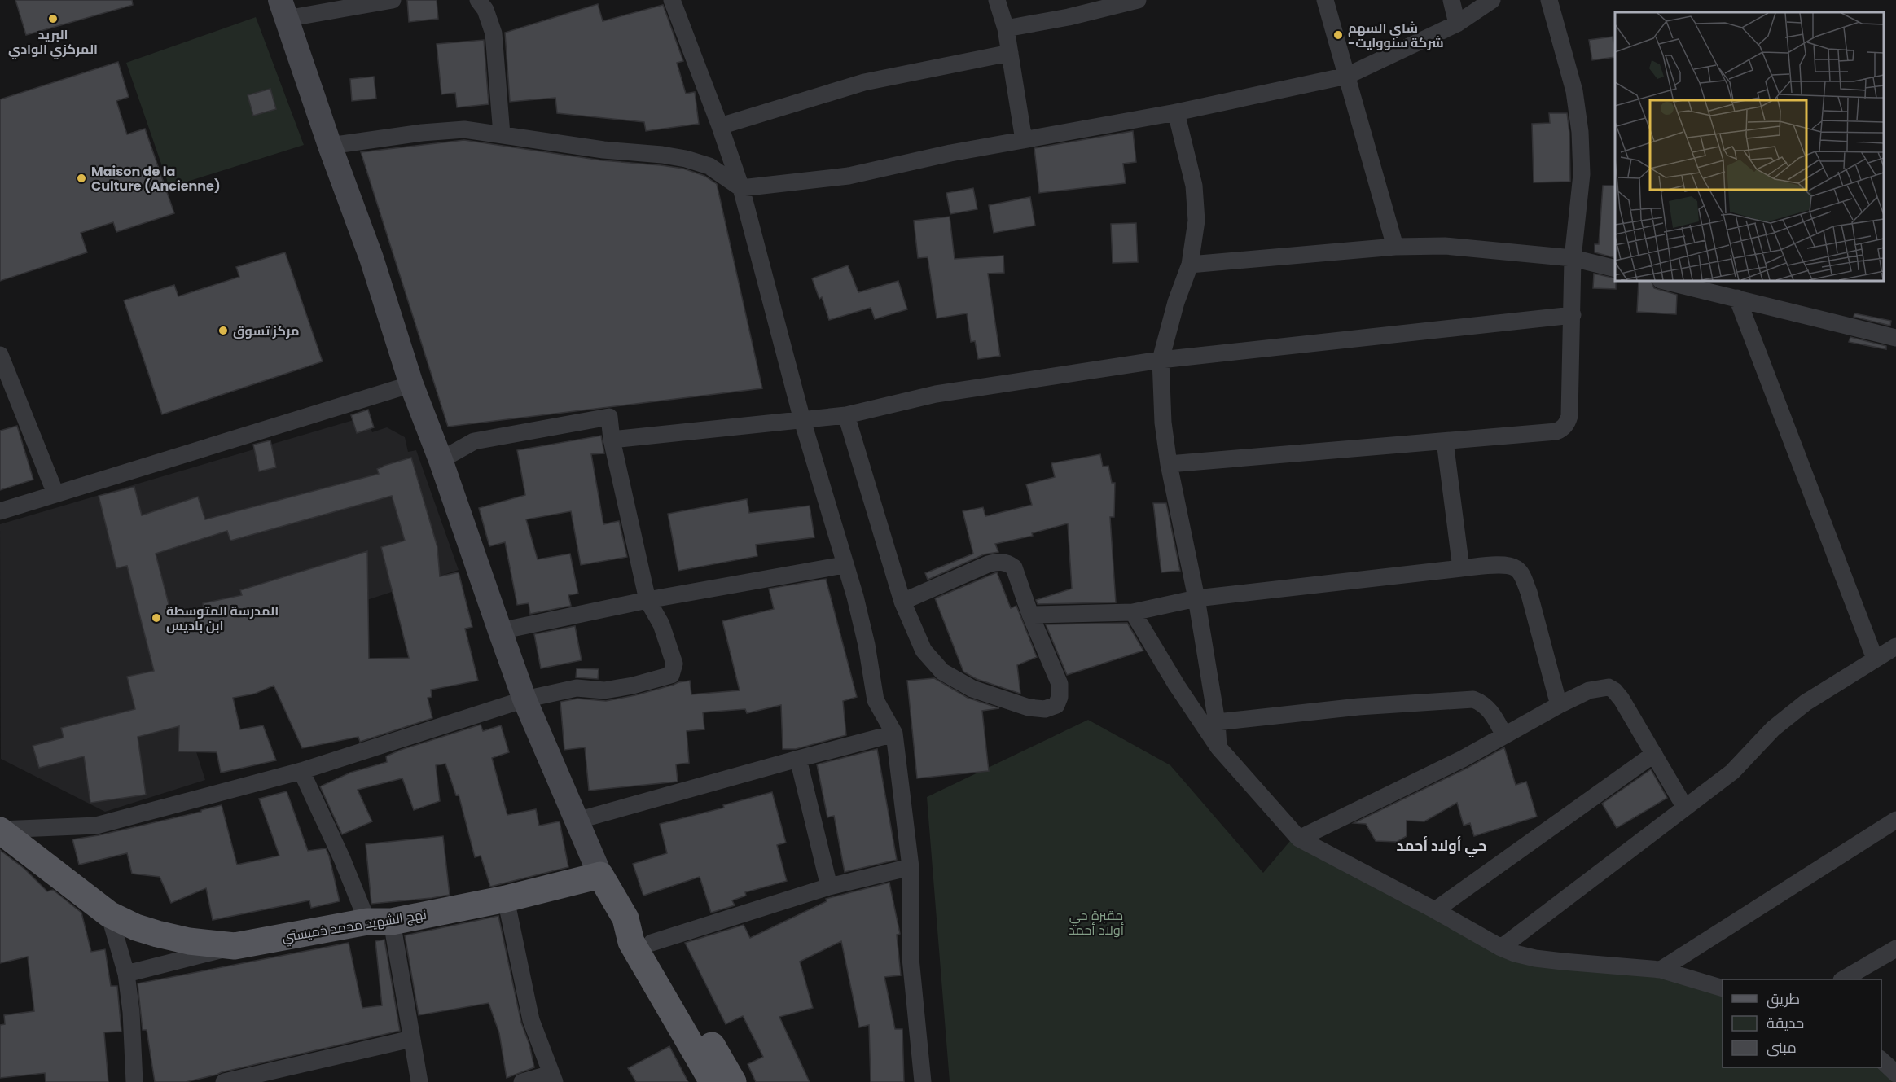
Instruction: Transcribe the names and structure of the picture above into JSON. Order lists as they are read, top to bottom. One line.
{"streets":{"main road":["نهج الشهيد محمد خميستي"]},"districts":["حي أولاد أحمد"],"parks":["مقبرة حي أولاد أحمد"],"places":["البريد المركزي الوادي","شاي السهم -شركة سنووايت","Maison de la Culture (Ancienne)","مركز تسوق","المدرسة المتوسطة ابن باديس"],"legend":["طريق","حديقة","مبنى"]}
